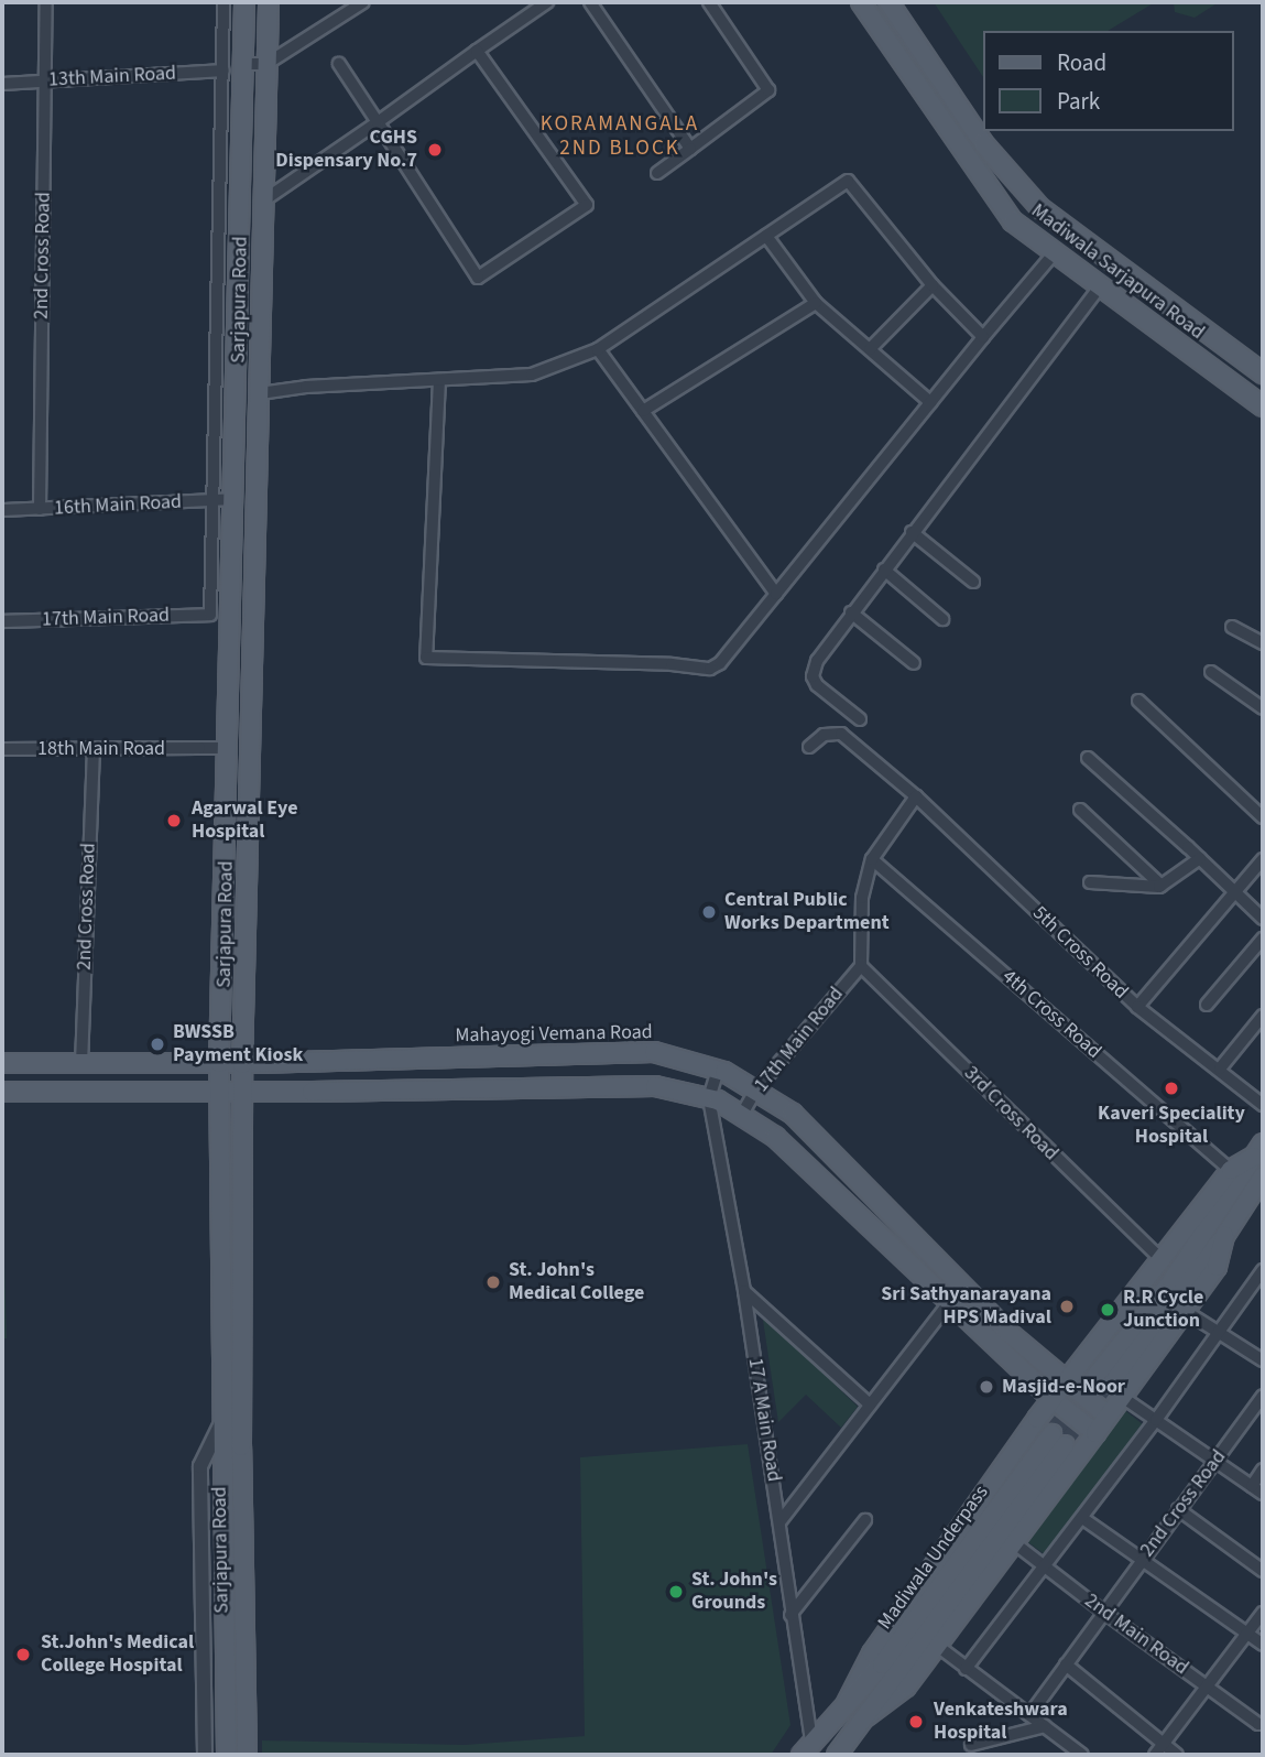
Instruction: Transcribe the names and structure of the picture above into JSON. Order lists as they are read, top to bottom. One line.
{"streets":{"main road":["Madiwala Sarjapura Road","Sarjapura Road","Mahayogi Vemana Road","Madiwala Underpass"],"street":["13th Main Road","2nd Cross Road","16th Main Road","17th Main Road","18th Main Road","5th Cross Road","4th Cross Road","3rd Cross Road","17 A Main Road","2nd Main Road"]},"crossings":[["13th Main Road","2nd Cross Road"],["13th Main Road","Sarjapura Road"],["2nd Cross Road","16th Main Road"],["2nd Cross Road","18th Main Road"],["2nd Cross Road","Mahayogi Vemana Road"],["2nd Cross Road","2nd Main Road"],["Sarjapura Road","16th Main Road"],["Sarjapura Road","17th Main Road"],["Sarjapura Road","18th Main Road"],["Sarjapura Road","Mahayogi Vemana Road"],["17th Main Road","Mahayogi Vemana Road"],["17th Main Road","3rd Cross Road"]],"districts":["KORAMANGALA 2ND BLOCK"],"places":["CGHS Dispensary No.7","Agarwal Eye Hospital","Central Public Works Department","BWSSB Payment Kiosk","Kaveri Speciality Hospital","St. John's Medical College","Sri Sathyanarayana HPS Madival","R.R Cycle Junction","Masjid-e-Noor","St. John's Grounds","St.John's Medical College Hospital","Venkateshwara Hospital"],"legend":["Road","Park"]}
